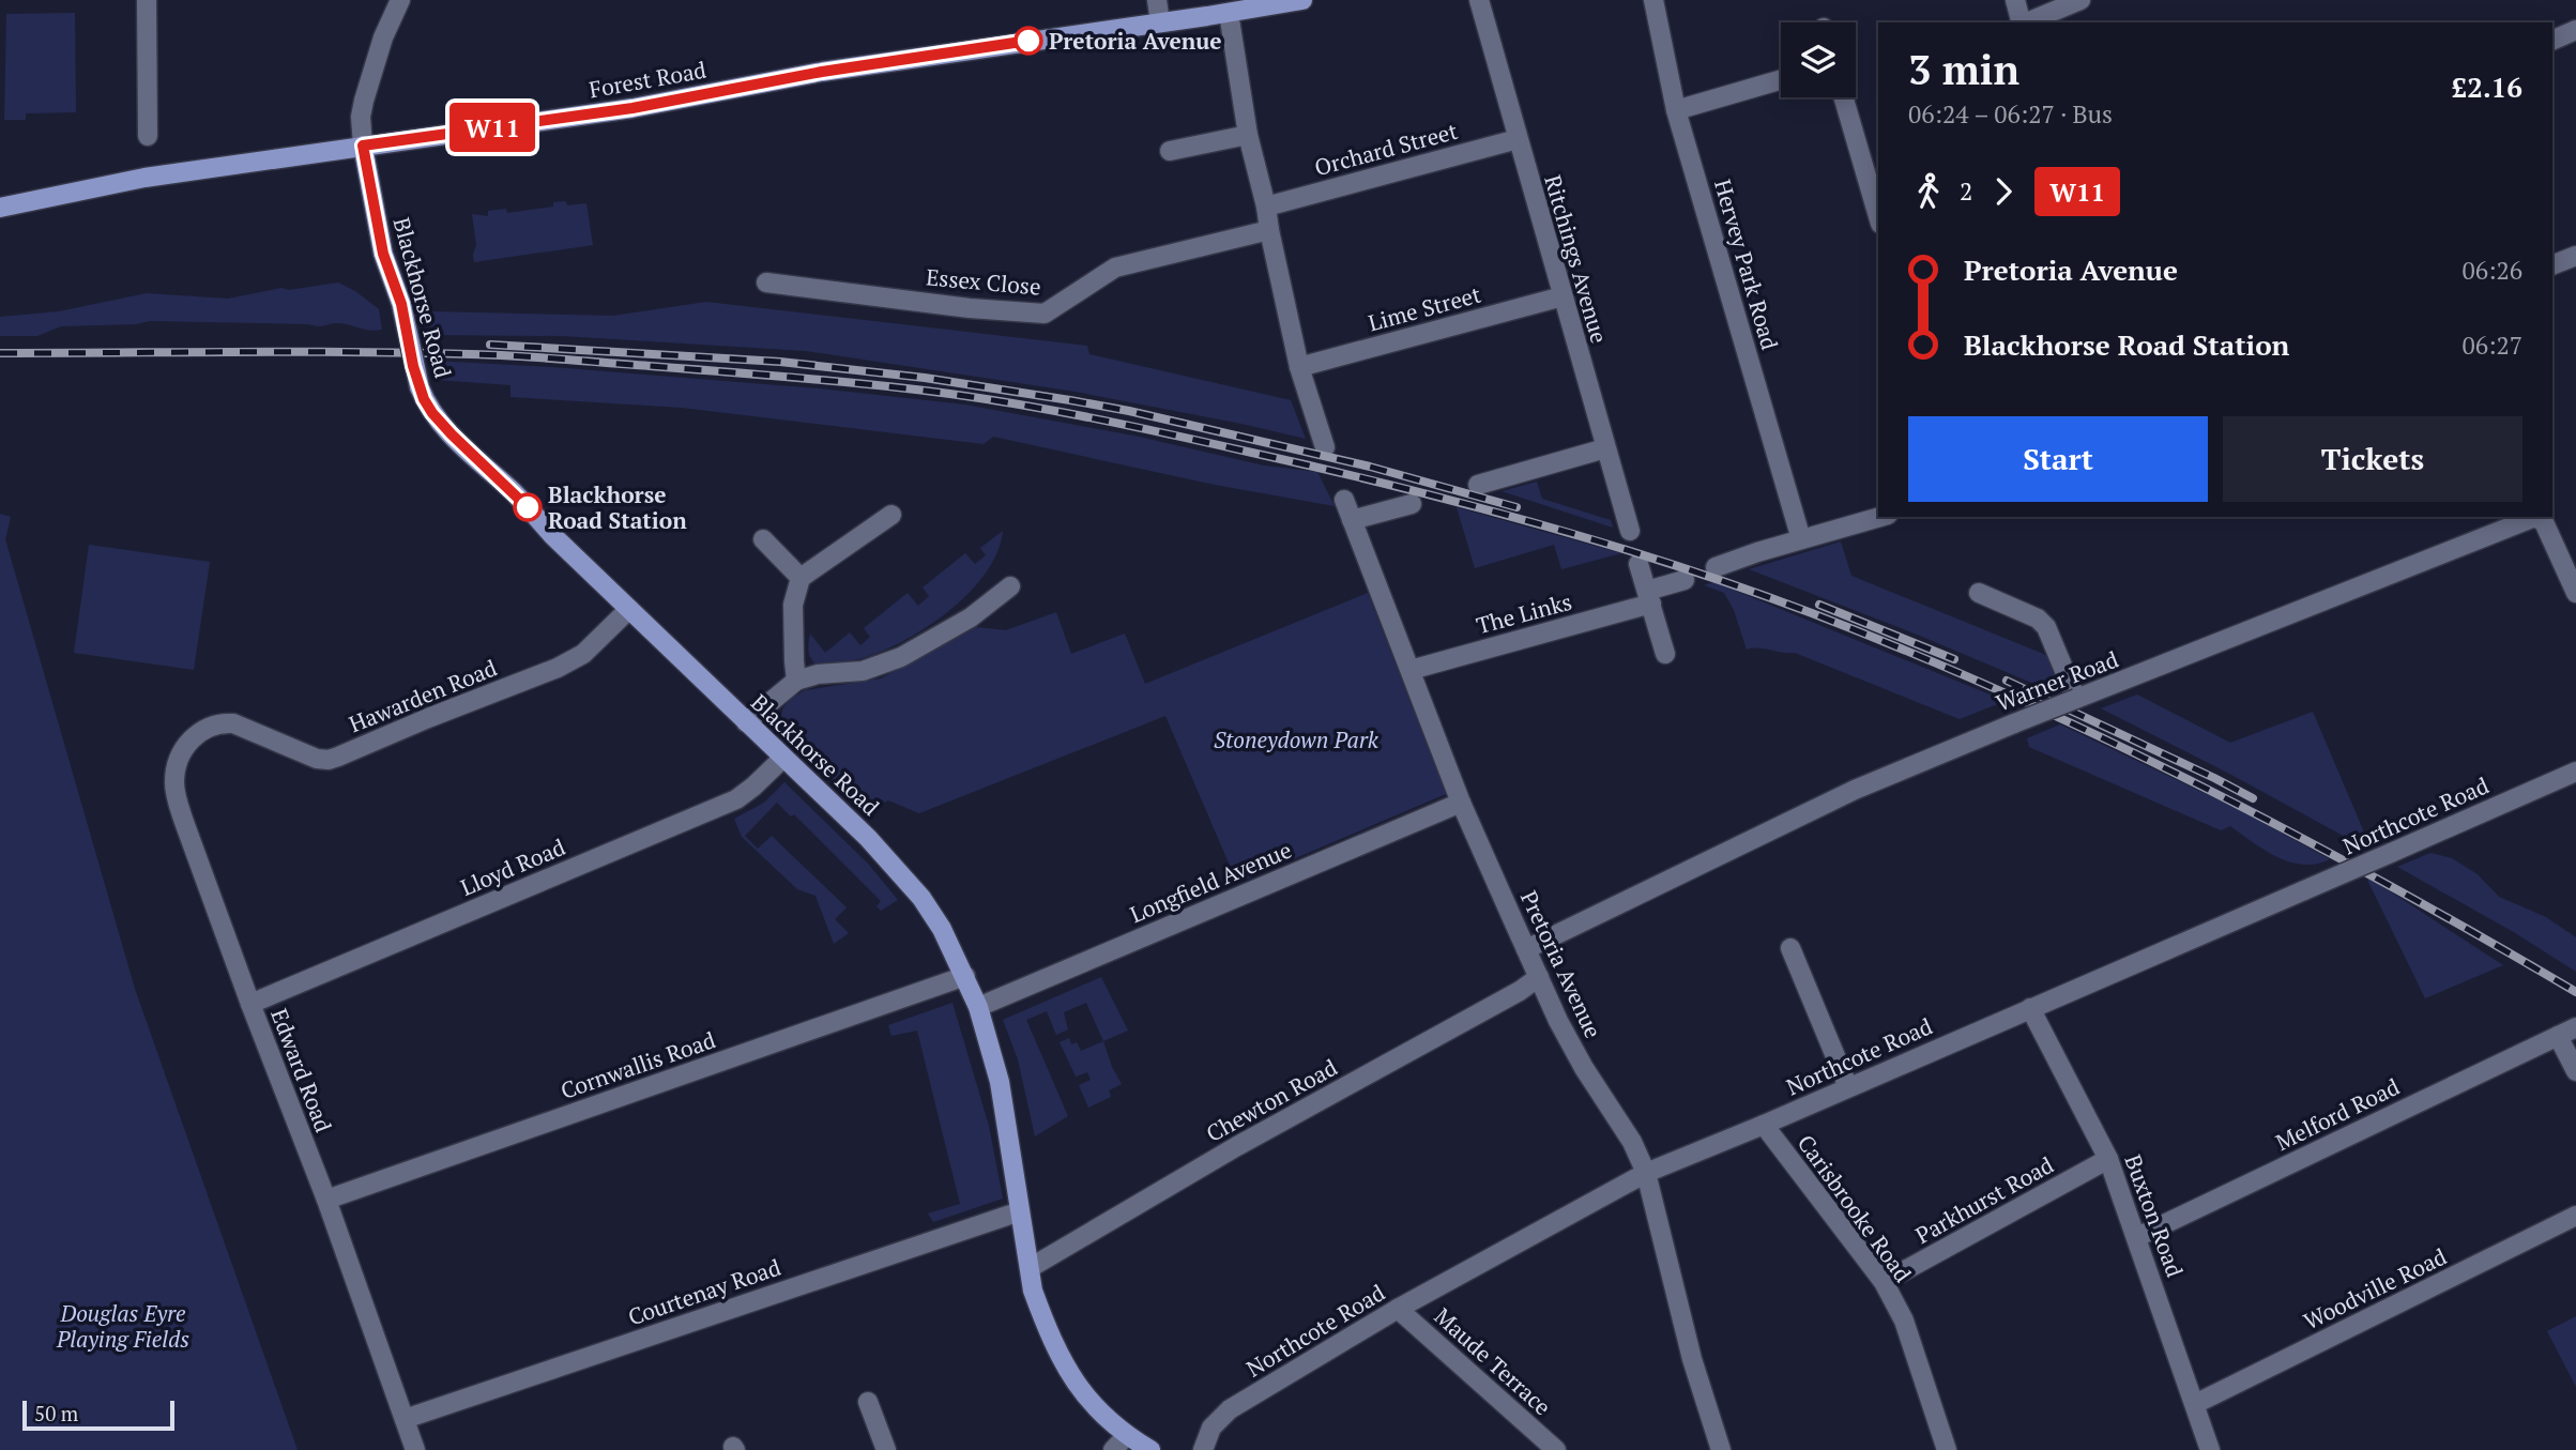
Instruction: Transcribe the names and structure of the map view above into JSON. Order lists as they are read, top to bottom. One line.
{"streets":{"main road":["Forest Road","Blackhorse Road"],"street":["Orchard Street","Ritchings Avenue","Hervey Park Road","Essex Close","Lime Street","The Links","Warner Road","Hawarden Road","Northcote Road","Lloyd Road","Longfield Avenue","Pretoria Avenue","Cornwallis Road","Edward Road","Chewton Road","Melford Road","Parkhurst Road","Carisbrooke Road","Buxton Road","Woodville Road","Courtenay Road","Maude Terrace"]},"crossings":[["Forest Road","Blackhorse Road"],["Orchard Street","Ritchings Avenue"],["Ritchings Avenue","Lime Street"],["Blackhorse Road","Hawarden Road"],["Blackhorse Road","Lloyd Road"],["Blackhorse Road","Longfield Avenue"],["Blackhorse Road","Cornwallis Road"],["Blackhorse Road","Chewton Road"],["Blackhorse Road","Courtenay Road"],["The Links","Pretoria Avenue"],["Warner Road","Pretoria Avenue"],["Hawarden Road","Edward Road"],["Northcote Road","Pretoria Avenue"],["Northcote Road","Carisbrooke Road"],["Northcote Road","Buxton Road"],["Northcote Road","Maude Terrace"],["Lloyd Road","Edward Road"],["Longfield Avenue","Pretoria Avenue"],["Pretoria Avenue","Chewton Road"],["Cornwallis Road","Edward Road"],["Edward Road","Courtenay Road"],["Melford Road","Buxton Road"],["Parkhurst Road","Carisbrooke Road"],["Parkhurst Road","Buxton Road"],["Buxton Road","Woodville Road"]],"parks":["Stoneydown Park","Douglas Eyre Playing Fields"],"places":["Pretoria Avenue","Blackhorse Road Station"],"lines":["bus line W11"],"scale_bar":"50 m","page":{"on_map":"W11","heading":["3 min","06:24 – 06:27 · Bus","£2.16"],"legs":["2","W11"],"list":[{"name":"Pretoria Avenue","value":"06:26"},{"name":"Blackhorse Road Station","value":"06:27"}],"buttons":["Start","Tickets"],"scale":"50 m"}}
